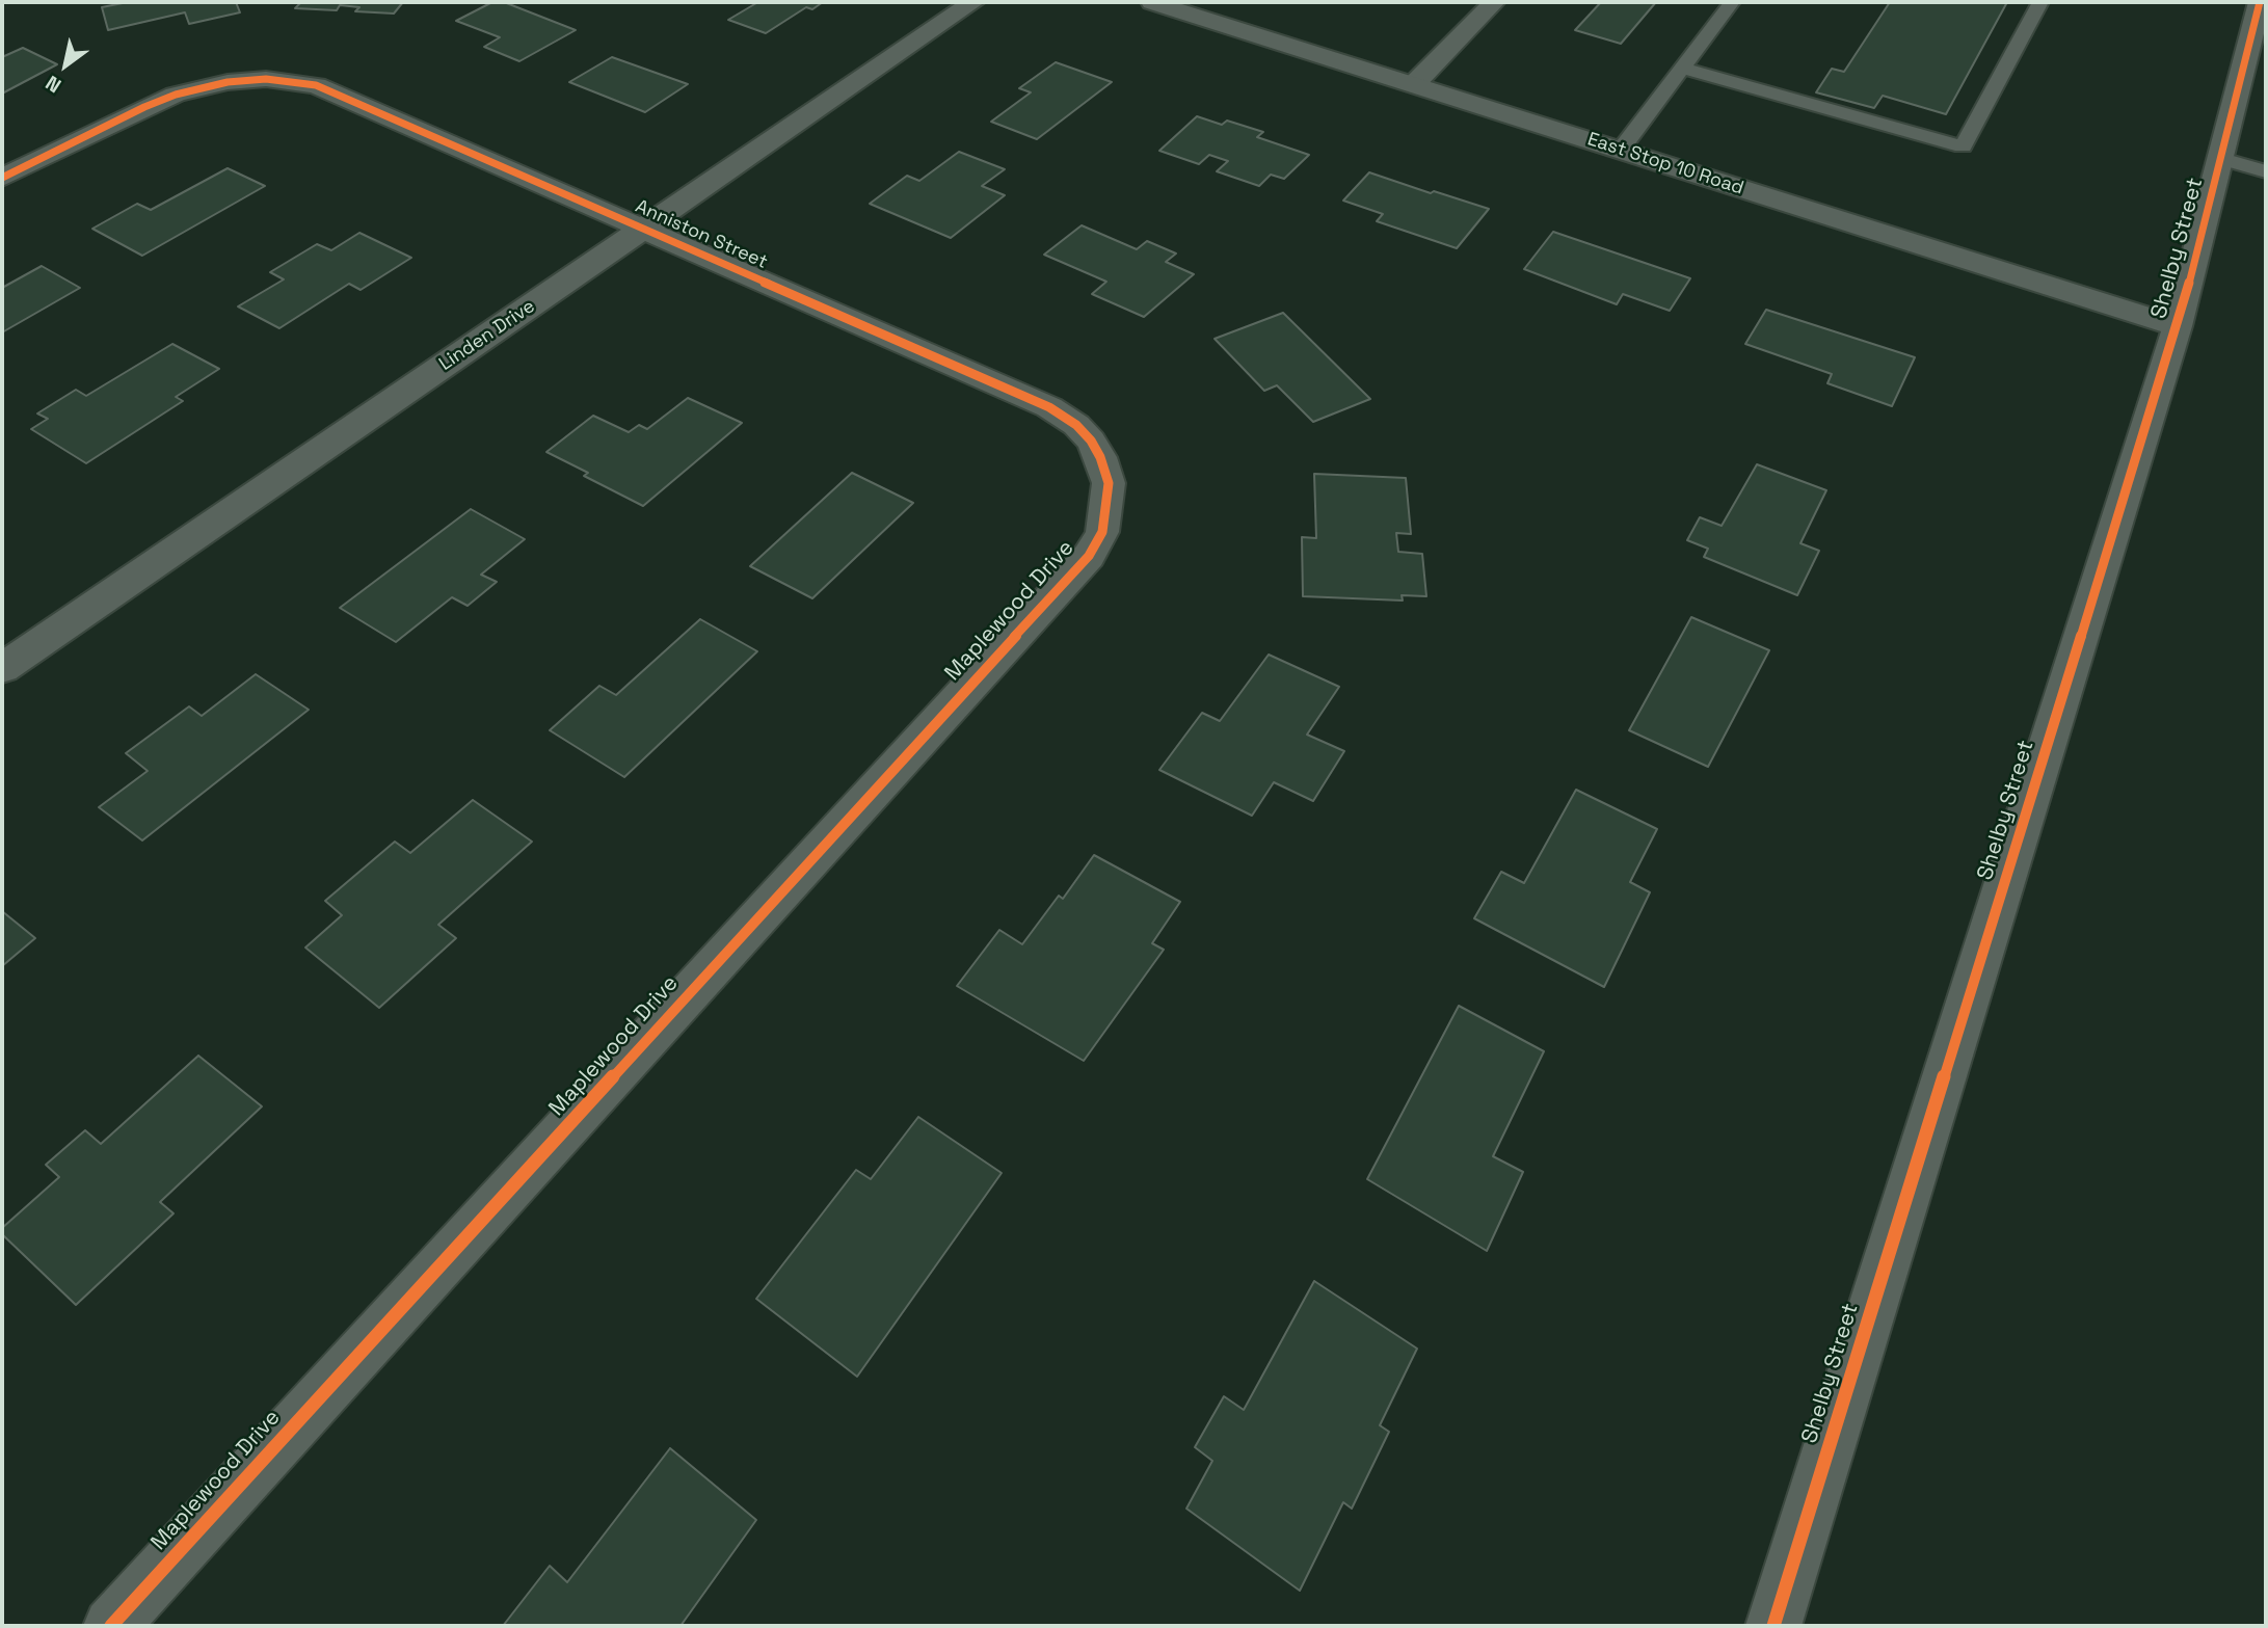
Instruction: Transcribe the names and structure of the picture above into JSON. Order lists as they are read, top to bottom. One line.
{"streets":{"street":["East Stop 10 Road","Anniston Street","Shelby Street","Linden Drive","Maplewood Drive"]},"crossings":[["East Stop 10 Road","Shelby Street"],["Anniston Street","Linden Drive"],["Anniston Street","Maplewood Drive"]],"north":"bottom left"}
